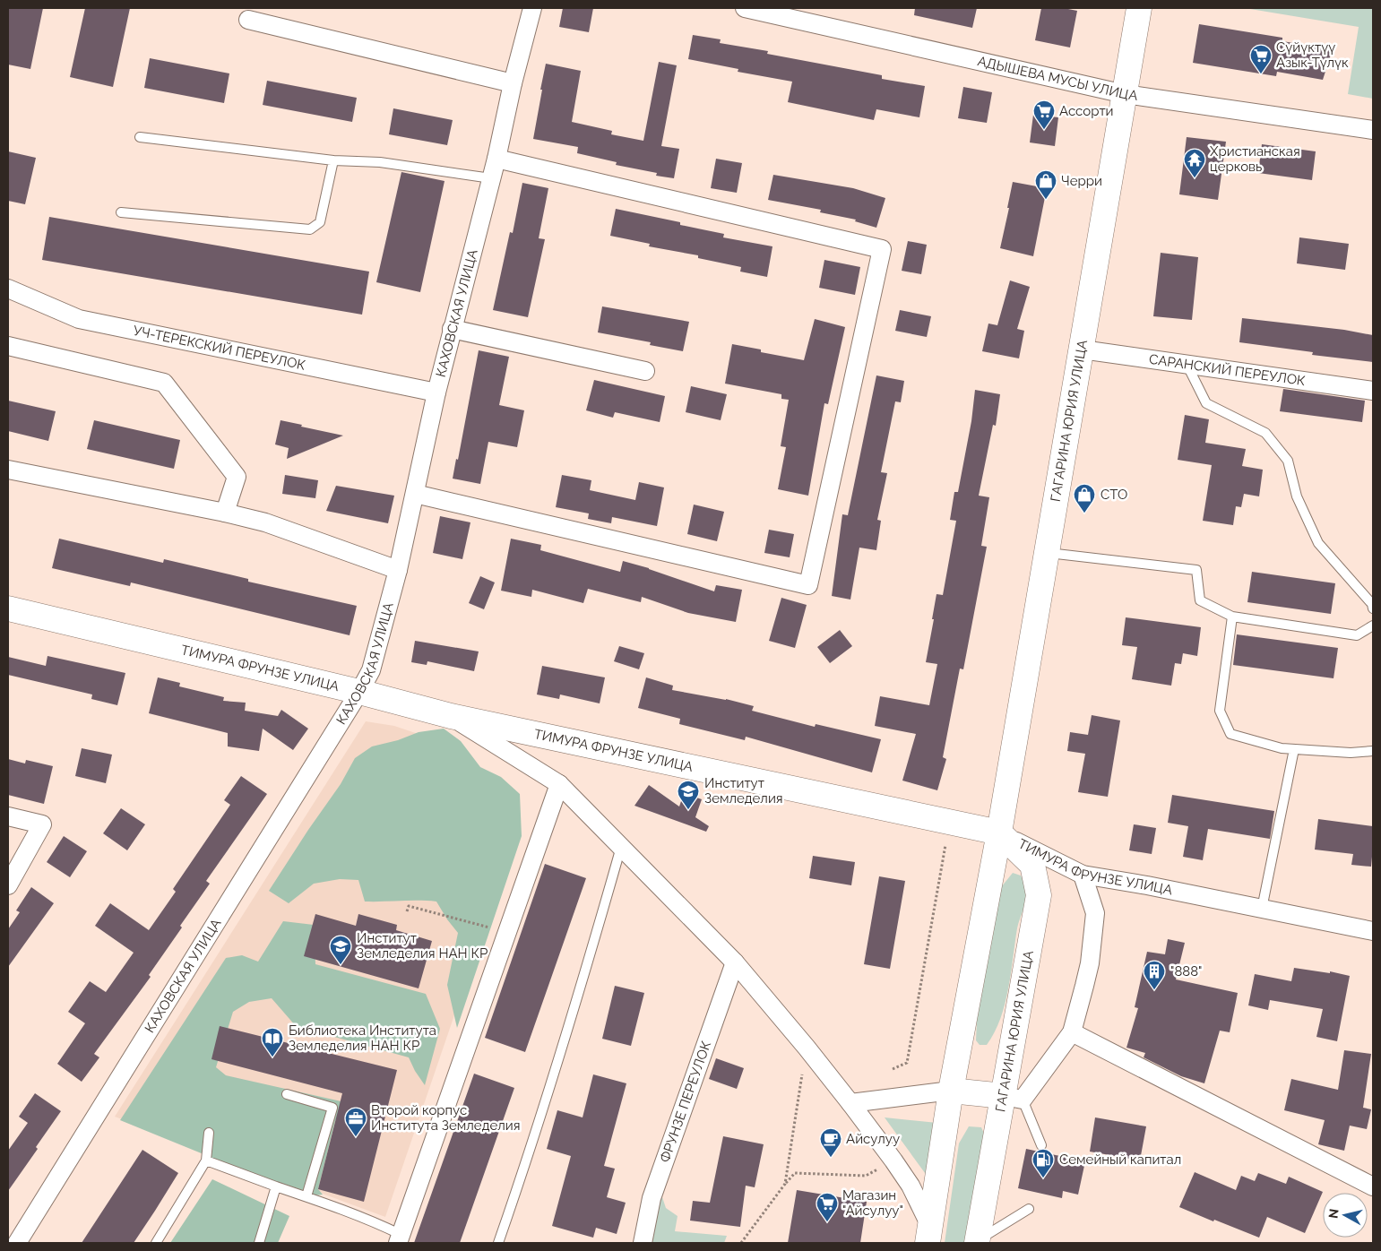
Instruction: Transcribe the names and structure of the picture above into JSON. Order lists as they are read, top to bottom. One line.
{"streets":{"main road":["ГАГАРИНА ЮРИЯ УЛИЦА","ТИМУРА ФРУНЗЕ УЛИЦА"],"street":["АДЫШЕВА МУСЫ УЛИЦА","КАХОВСКАЯ УЛИЦА","УЧ-ТЕРЕКСКИЙ ПЕРЕУЛОК","САРАНСКИЙ ПЕРЕУЛОК","ФРУНЗЕ ПЕРЕУЛОК"]},"crossings":[["АДЫШЕВА МУСЫ УЛИЦА","ГАГАРИНА ЮРИЯ УЛИЦА"],["КАХОВСКАЯ УЛИЦА","УЧ-ТЕРЕКСКИЙ ПЕРЕУЛОК"],["КАХОВСКАЯ УЛИЦА","ТИМУРА ФРУНЗЕ УЛИЦА"],["САРАНСКИЙ ПЕРЕУЛОК","ГАГАРИНА ЮРИЯ УЛИЦА"],["ГАГАРИНА ЮРИЯ УЛИЦА","ТИМУРА ФРУНЗЕ УЛИЦА"]],"places":{"supermarket":["Сүйүктүү Азык-Түлүк","Ассорти","Магазин \"Айсулуу\""],"temple":["Христианская церковь"],"shop":["Черри","CTO"],"school or university":["Институт Земледелия","Институт Земледелия НАН КР"],"building":["\"888\""],"library":["Библиотека Института Земледелия НАН КР"],"office":["Второй корпус Института Земледелия"],"cafe":["Айсулуу"],"fuel station":["Семейный капитал"]},"north":"left"}
